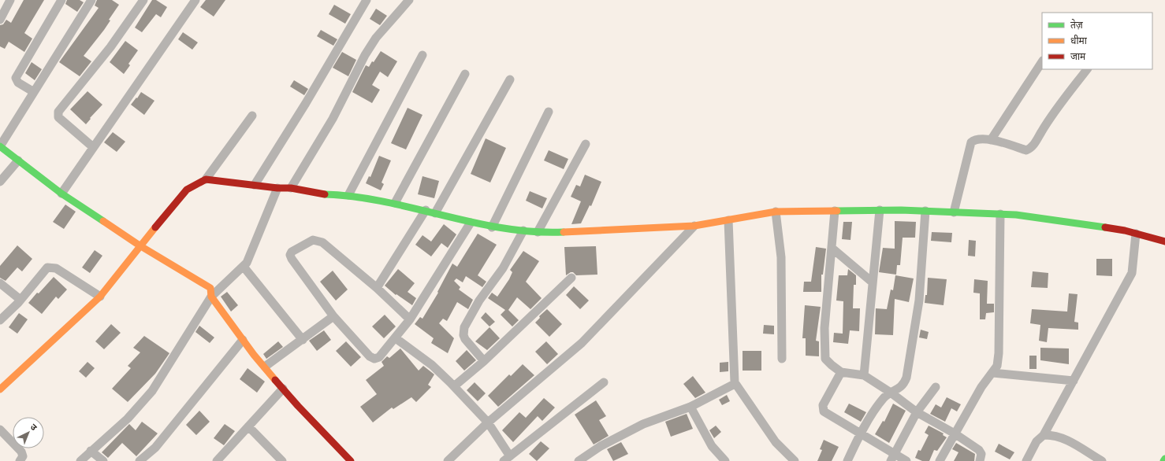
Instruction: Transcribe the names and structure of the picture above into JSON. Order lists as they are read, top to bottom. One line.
{"legend":["तेज़","धीमा","जाम"],"north":"top right"}
